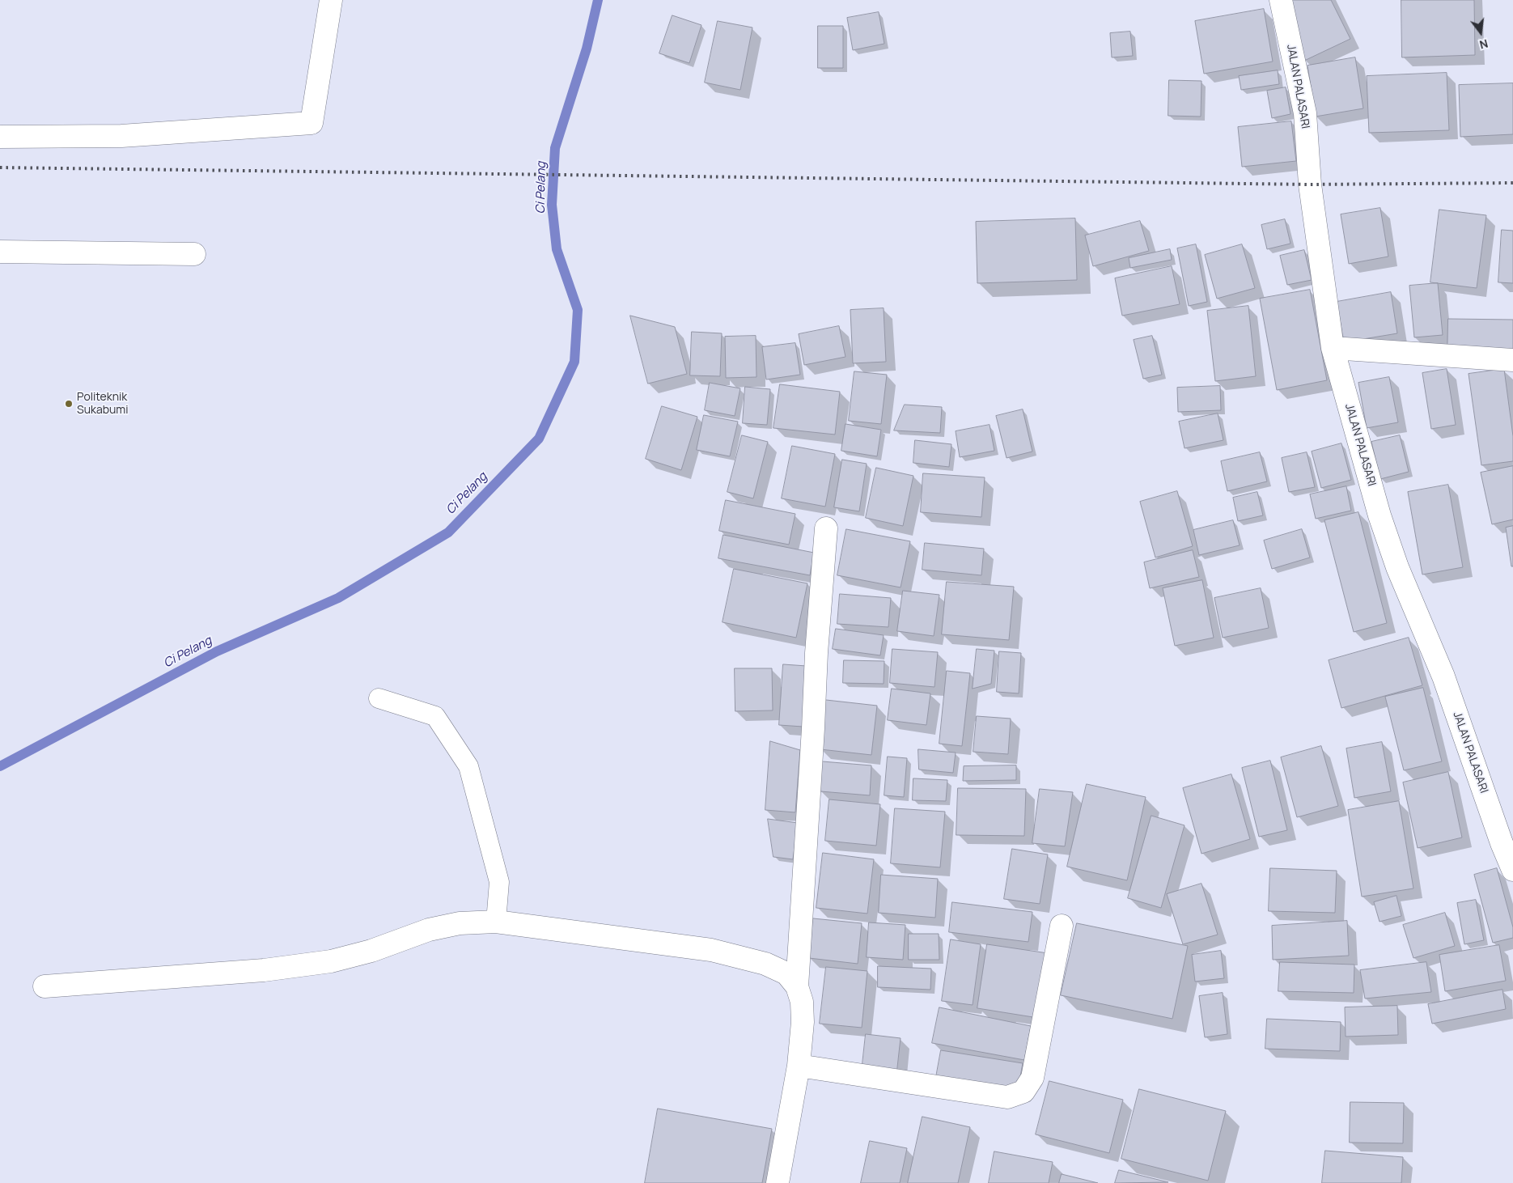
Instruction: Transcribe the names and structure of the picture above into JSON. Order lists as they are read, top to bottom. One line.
{"streets":{"street":["JALAN PALASARI"]},"water":["Ci Pelang"],"places":["Politeknik Sukabumi"],"north":"bottom"}
